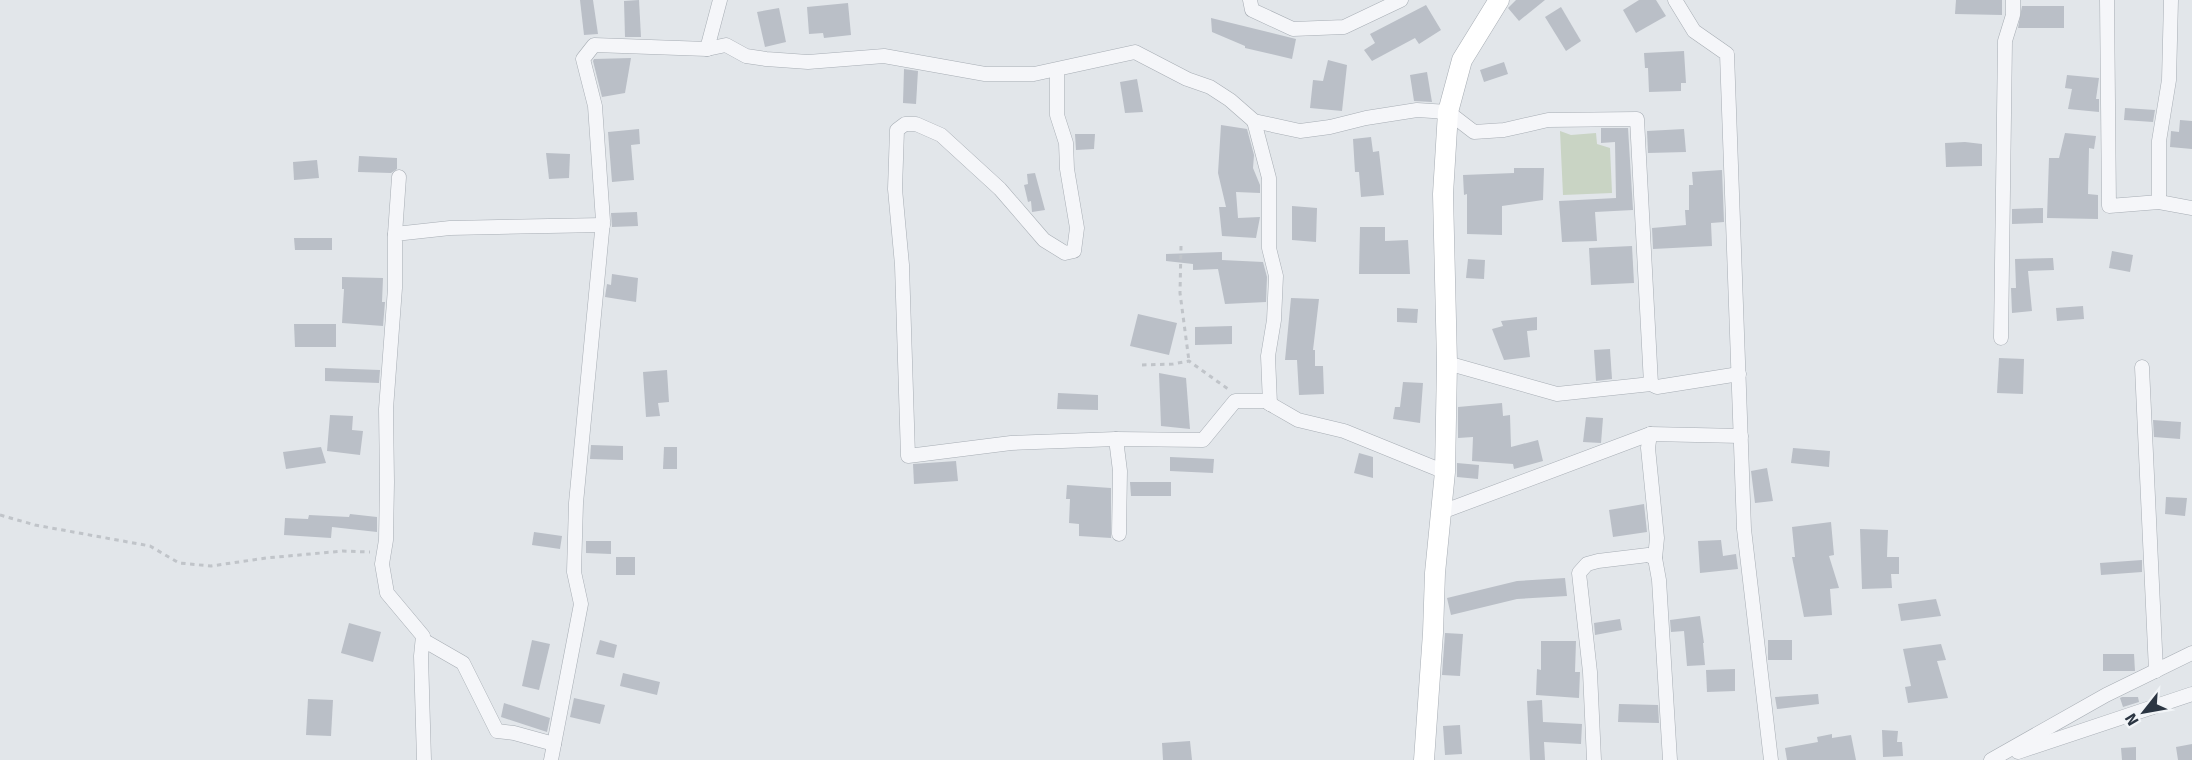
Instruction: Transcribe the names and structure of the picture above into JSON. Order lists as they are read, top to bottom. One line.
{"north":"bottom left"}
